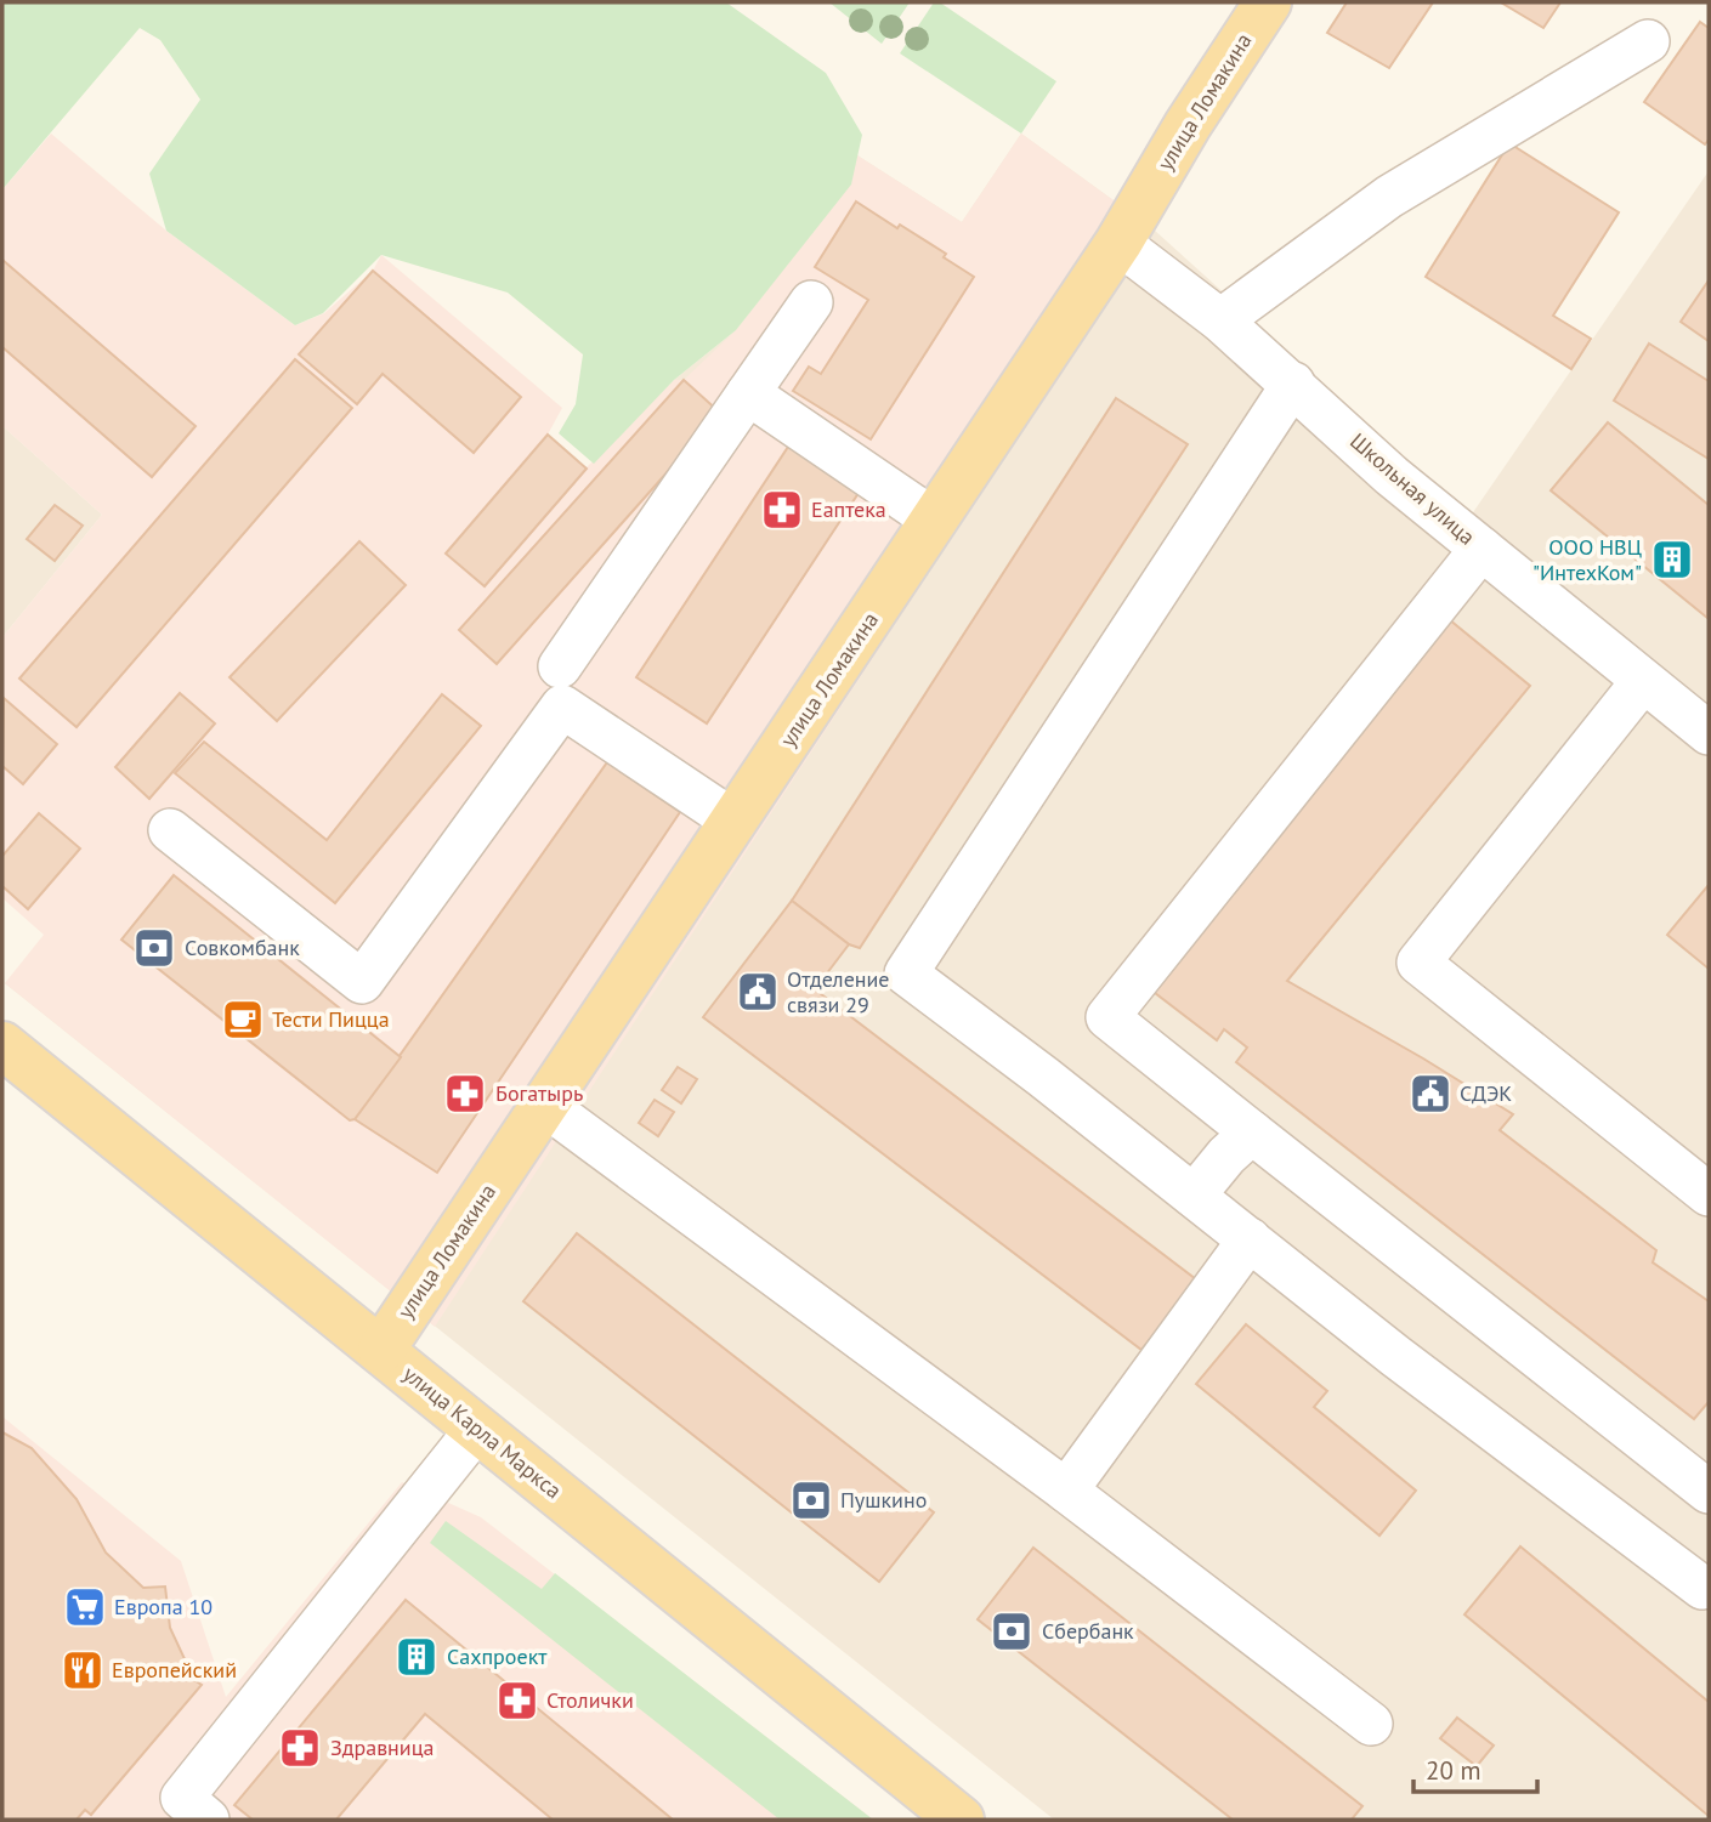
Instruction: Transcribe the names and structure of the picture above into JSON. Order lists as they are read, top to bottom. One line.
{"streets":{"main road":["улица Ломакина","улица Карла Маркса"],"street":["Школьная улица"]},"crossings":[["улица Ломакина","Школьная улица"],["улица Ломакина","улица Карла Маркса"]],"places":{"pharmacy":["Еаптека","Богатырь","Столички","Здравница"],"building":["ООО НВЦ \"ИнтехКом\"","Сахпроект"],"bank":["Совкомбанк","Пушкино","Сбербанк"],"public building":["Отделение связи 29","СДЭК"],"cafe":["Тести Пицца"],"supermarket":["Европа 10"],"restaurant":["Европейский"]},"scale_bar":"20 m"}
